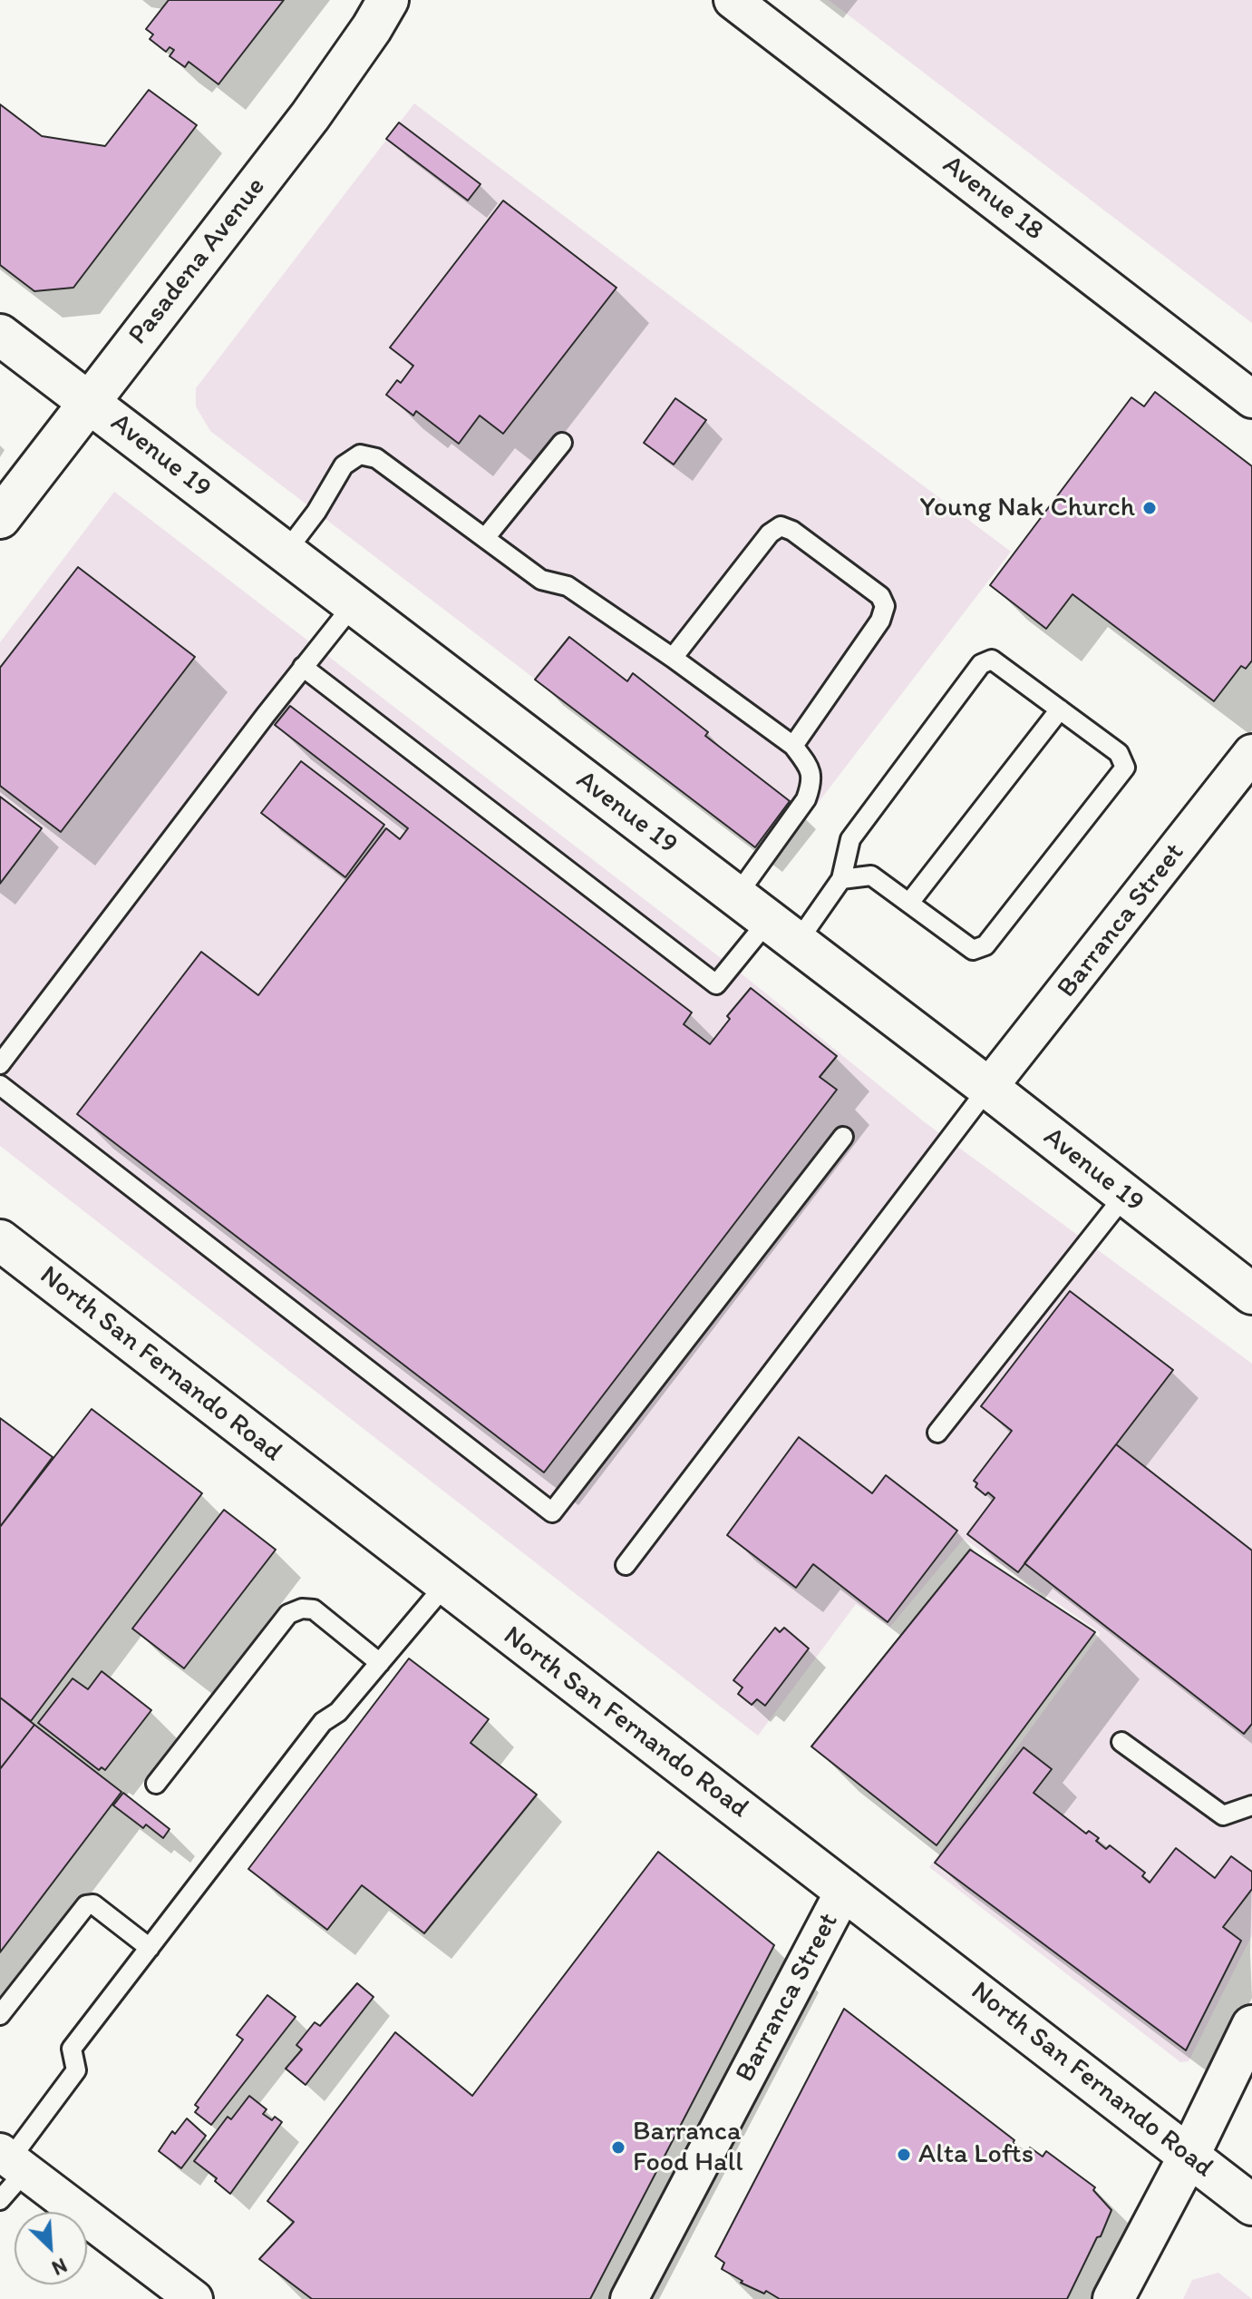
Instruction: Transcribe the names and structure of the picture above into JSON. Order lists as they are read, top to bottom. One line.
{"streets":{"main road":["Pasadena Avenue","Avenue 19","North San Fernando Road"],"street":["Avenue 18","Barranca Street"]},"crossings":[["Pasadena Avenue","Avenue 19"],["Avenue 19","Barranca Street"],["Barranca Street","North San Fernando Road"]],"places":["Young Nak Church","Barranca Food Hall","Alta Lofts"],"north":"bottom right"}
